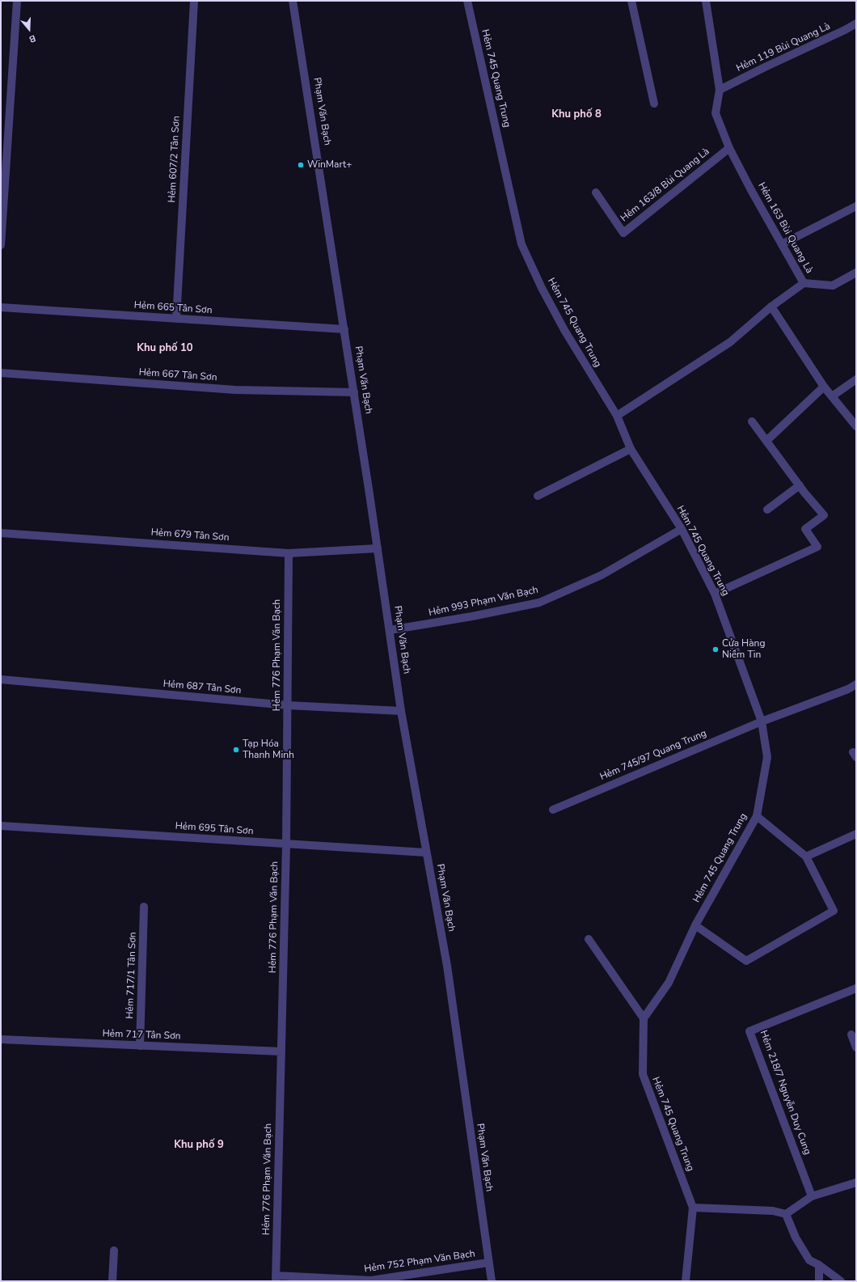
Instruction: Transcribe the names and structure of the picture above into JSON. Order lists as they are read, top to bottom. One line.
{"streets":{"street":["Hẻm 119 Bùi Quang Là","Hẻm 745 Quang Trung","Phạm Văn Bạch","Hẻm 607/2 Tân Sơn","Hẻm 163/8 Bùi Quang Là","Hẻm 163 Bùi Quang Là","Hẻm 665 Tân Sơn","Hẻm 667 Tân Sơn","Hẻm 679 Tân Sơn","Hẻm 993 Phạm Văn Bạch","Hẻm 776 Phạm Văn Bạch","Hẻm 687 Tân Sơn","Hẻm 745/97 Quang Trung","Hẻm 695 Tân Sơn","Hẻm 717/1 Tân Sơn","Hẻm 717 Tân Sơn","Hẻm 218/7 Nguyễn Duy Cung","Hẻm 752 Phạm Văn Bạch"]},"crossings":[["Hẻm 119 Bùi Quang Là","Hẻm 163 Bùi Quang Là"],["Hẻm 745 Quang Trung","Hẻm 163 Bùi Quang Là"],["Hẻm 745 Quang Trung","Hẻm 993 Phạm Văn Bạch"],["Hẻm 745 Quang Trung","Hẻm 745/97 Quang Trung"],["Phạm Văn Bạch","Hẻm 665 Tân Sơn"],["Phạm Văn Bạch","Hẻm 667 Tân Sơn"],["Phạm Văn Bạch","Hẻm 679 Tân Sơn"],["Phạm Văn Bạch","Hẻm 993 Phạm Văn Bạch"],["Phạm Văn Bạch","Hẻm 687 Tân Sơn"],["Phạm Văn Bạch","Hẻm 695 Tân Sơn"],["Phạm Văn Bạch","Hẻm 752 Phạm Văn Bạch"],["Hẻm 607/2 Tân Sơn","Hẻm 665 Tân Sơn"],["Hẻm 163/8 Bùi Quang Là","Hẻm 163 Bùi Quang Là"],["Hẻm 679 Tân Sơn","Hẻm 776 Phạm Văn Bạch"],["Hẻm 776 Phạm Văn Bạch","Hẻm 687 Tân Sơn"],["Hẻm 776 Phạm Văn Bạch","Hẻm 695 Tân Sơn"],["Hẻm 776 Phạm Văn Bạch","Hẻm 717 Tân Sơn"],["Hẻm 776 Phạm Văn Bạch","Hẻm 752 Phạm Văn Bạch"],["Hẻm 717/1 Tân Sơn","Hẻm 717 Tân Sơn"]],"districts":["Khu phố 8","Khu phố 10","Khu phố 9"],"places":["WinMart+","Cửa Hàng Niềm Tin","Tạp Hóa Thanh Minh"],"north":"bottom"}
